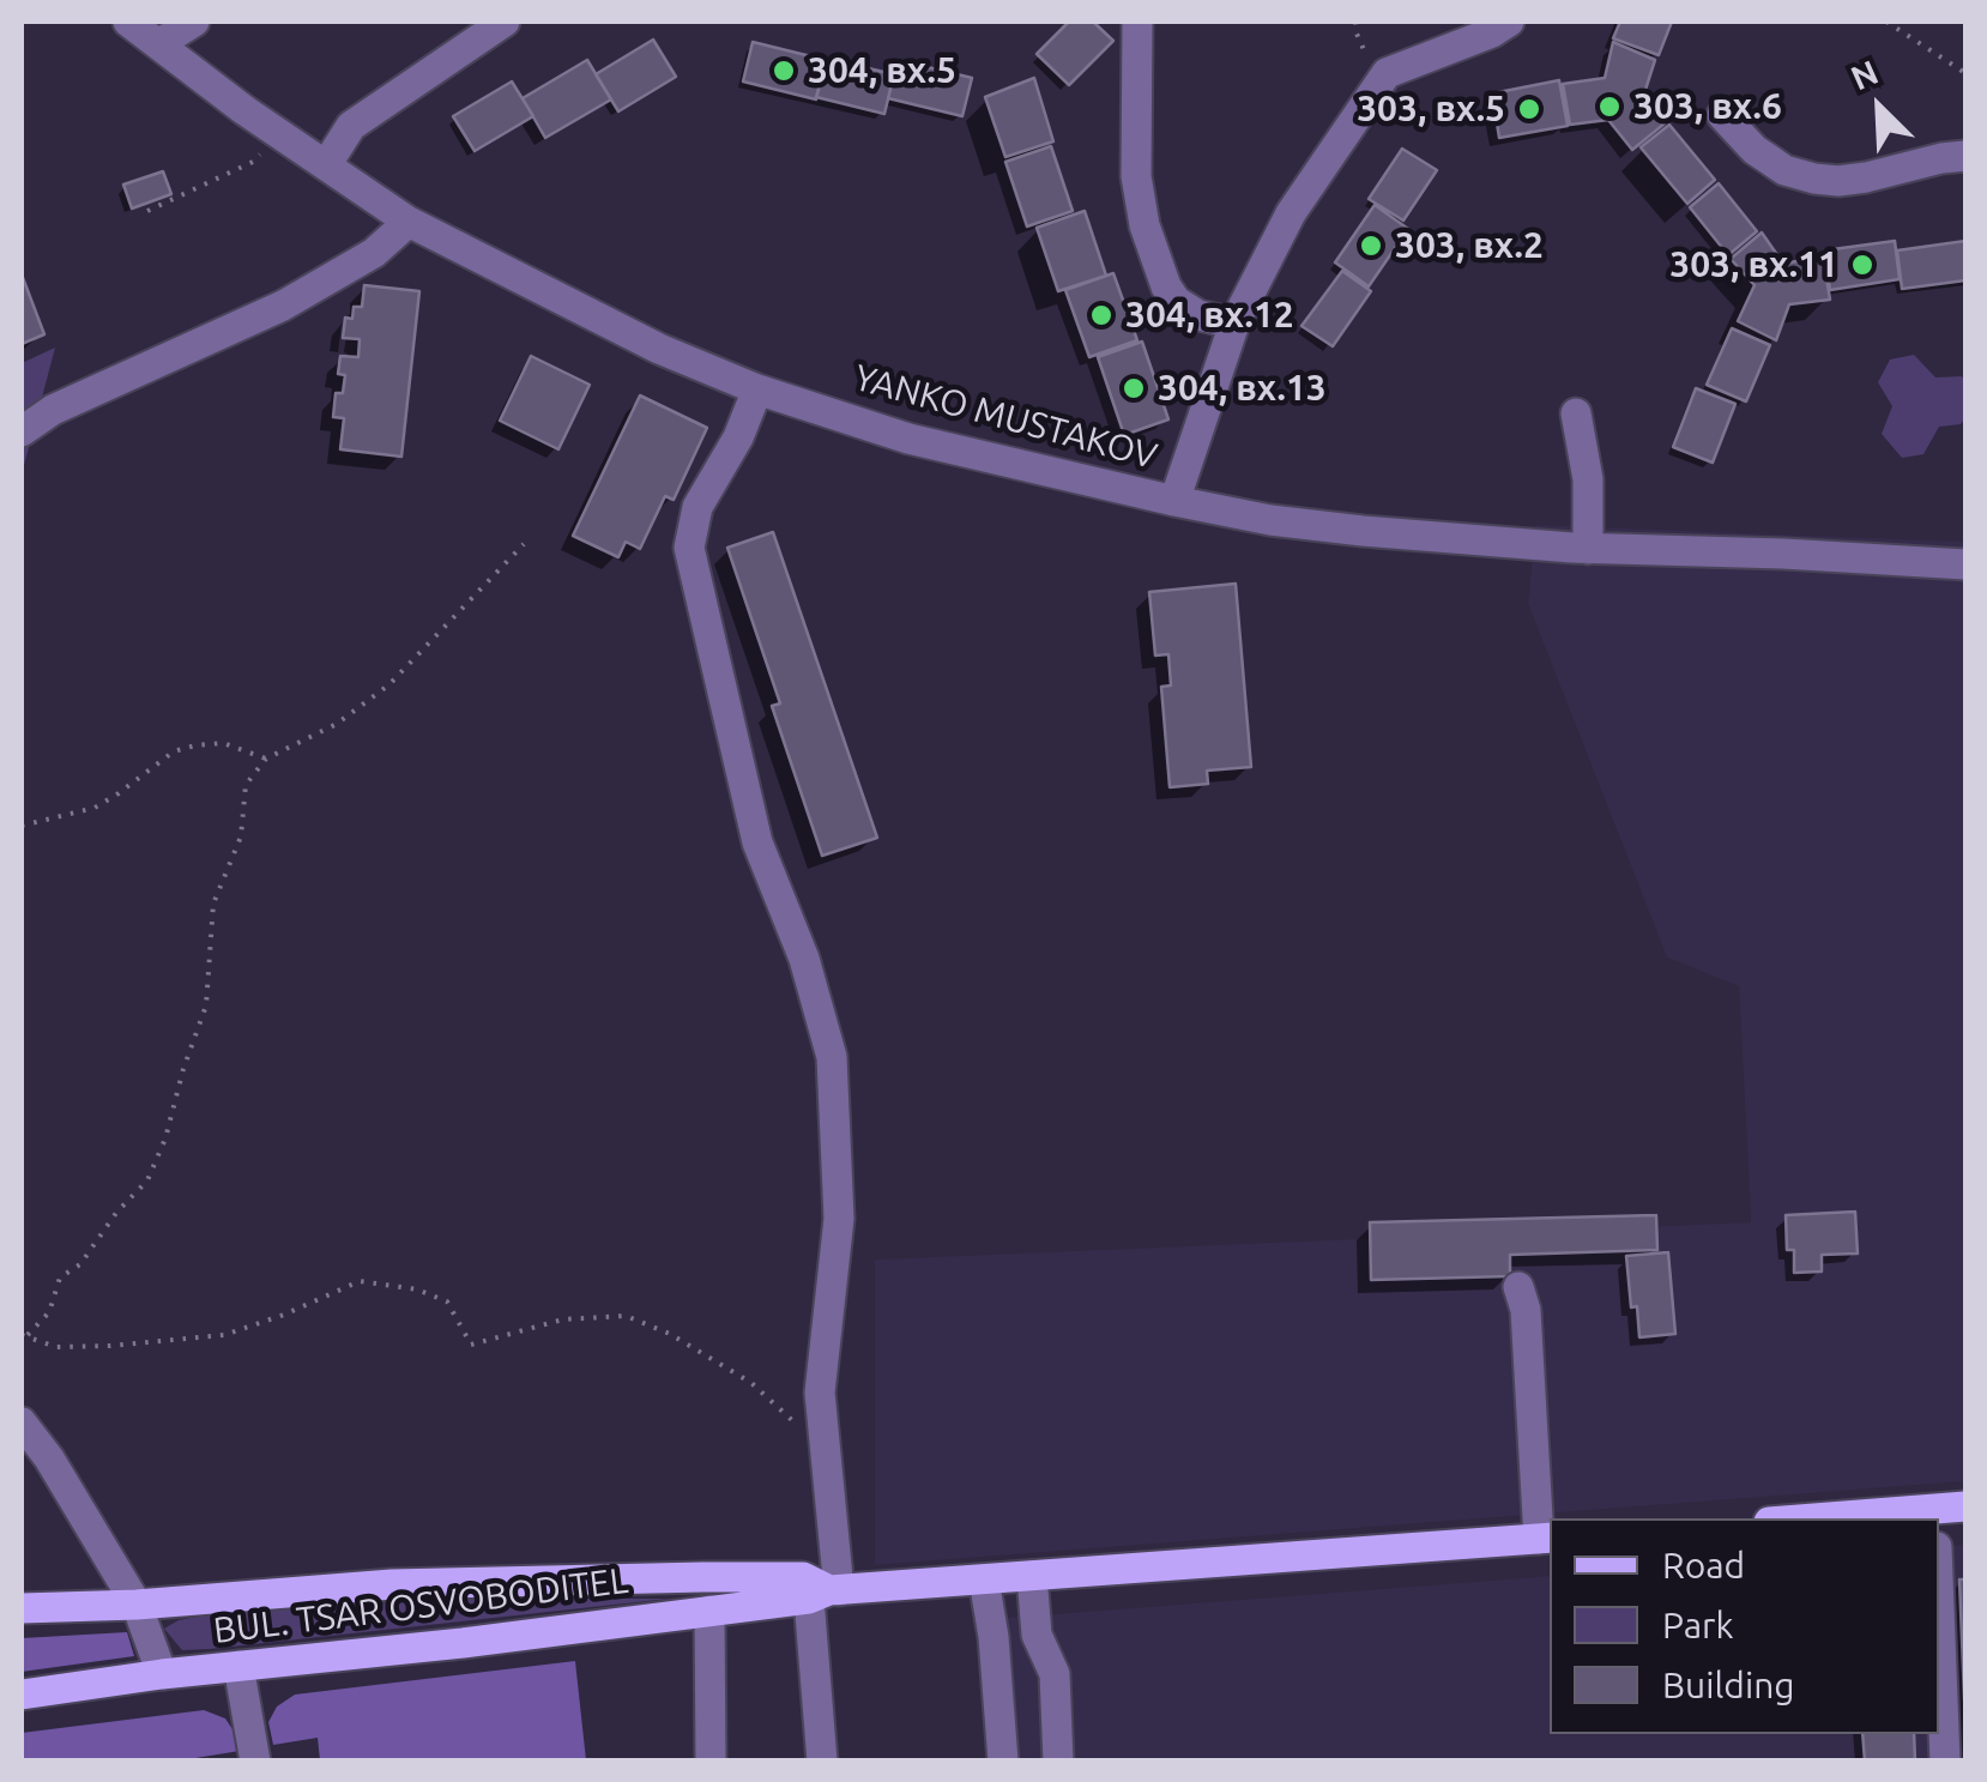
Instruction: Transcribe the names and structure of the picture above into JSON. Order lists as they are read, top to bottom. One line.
{"streets":{"main road":["BUL. TSAR OSVOBODITEL"],"street":["YANKO MUSTAKOV"]},"places":["304, вх.5","303, вх.6","303, вх.5","303, вх.2","303, вх.11","304, вх.12","304, вх.13"],"legend":["Road","Park","Building"],"north":"top left"}
